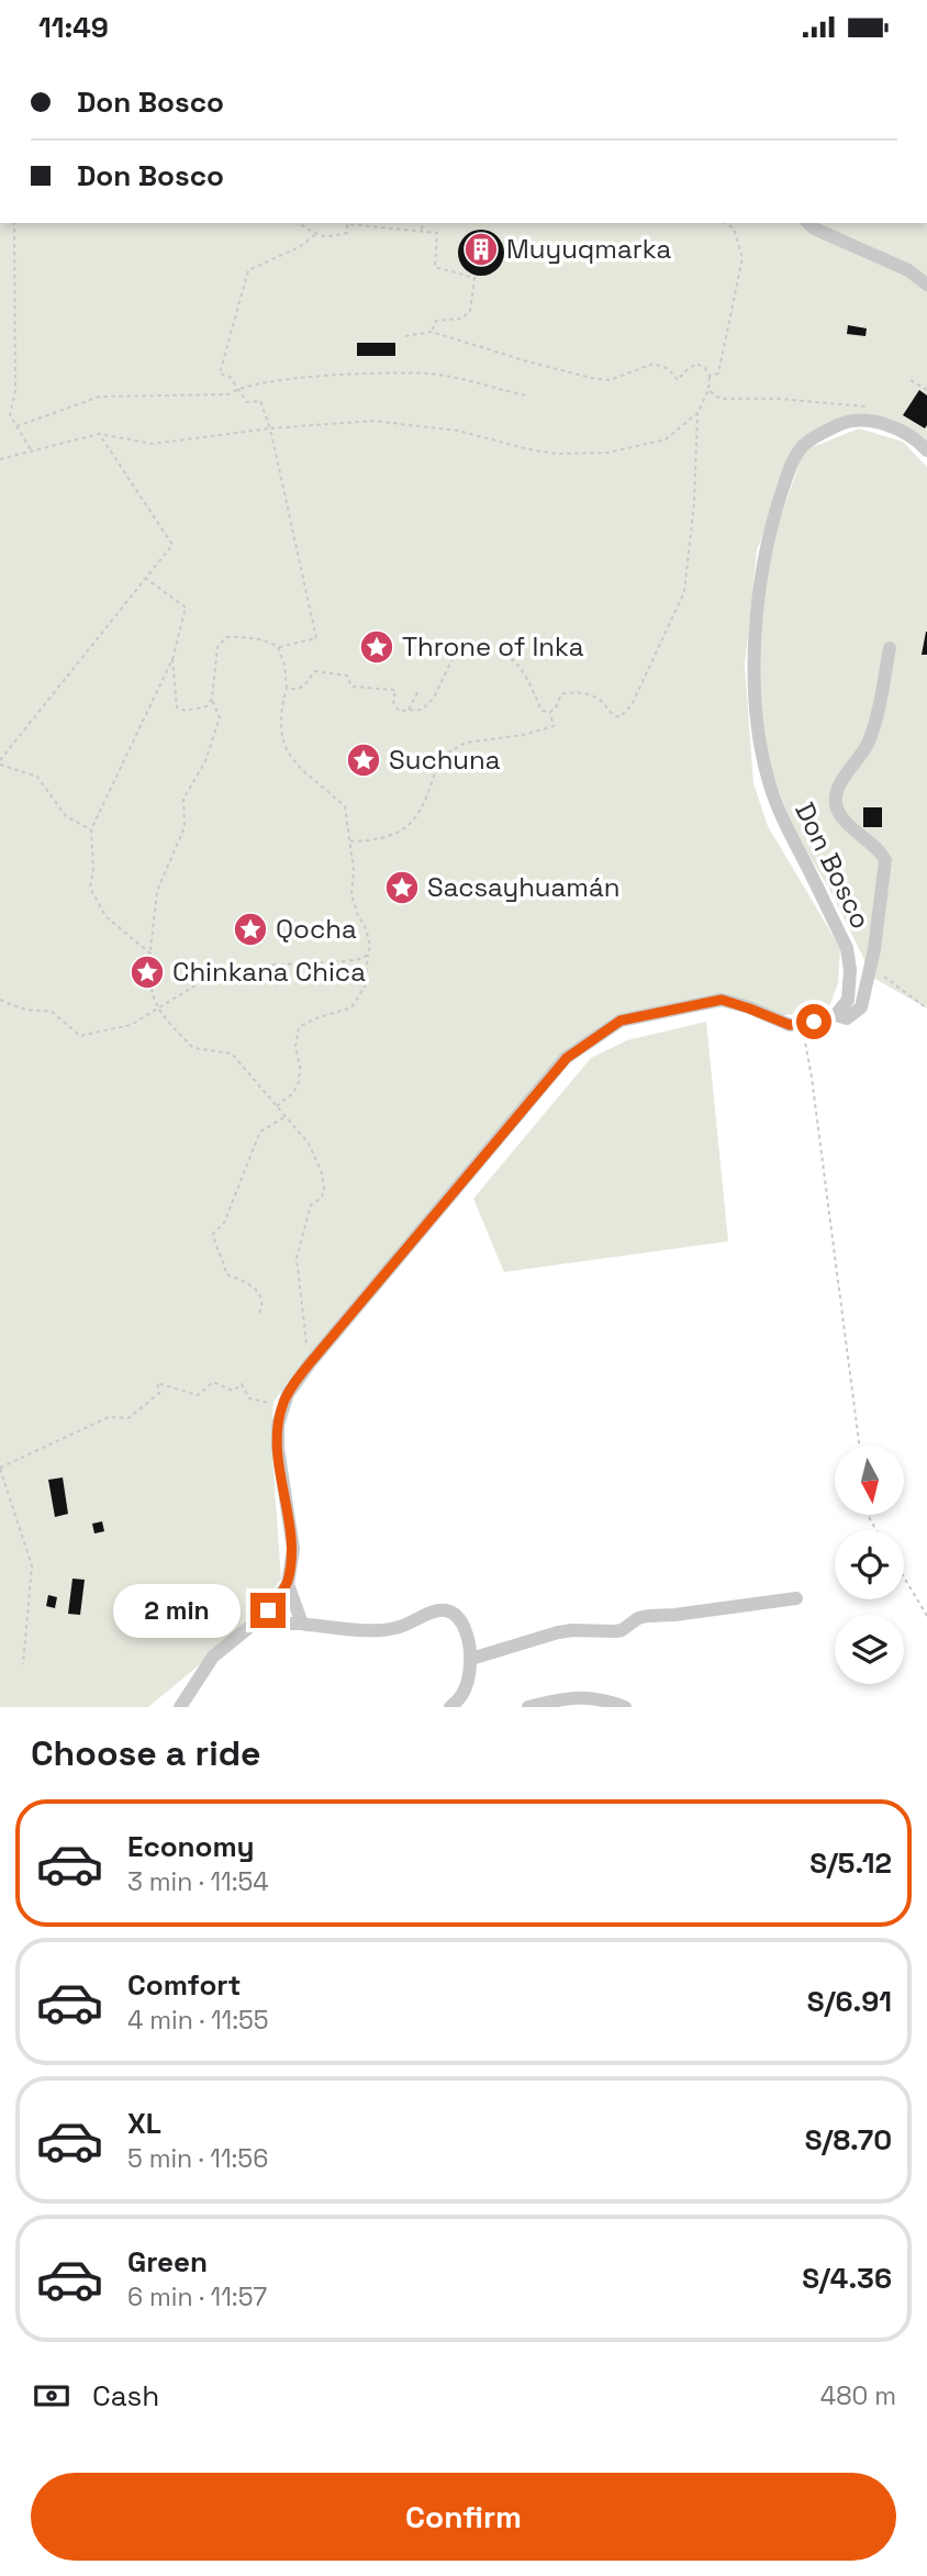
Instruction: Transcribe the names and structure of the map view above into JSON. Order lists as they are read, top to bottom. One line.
{"streets":{"street":["Don Bosco"]},"places":{"building":["Muyuqmarka"],"place":["Throne of Inka","Suchuna","Sacsayhuamán","Qocha","Chinkana Chica"]},"north":"bottom","page":{"status":"11:49","banner":["Don Bosco","Don Bosco"],"bubble":"2 min","heading":"Choose a ride","list":[{"name":"Economy","note":"3 min · 11:54","value":"S/5.12"},{"name":"Comfort","note":"4 min · 11:55","value":"S/6.91"},{"name":"XL","note":"5 min · 11:56","value":"S/8.70"},{"name":"Green","note":"6 min · 11:57","value":"S/4.36"}],"pay":["Cash","480 m"],"buttons":"Confirm"}}
